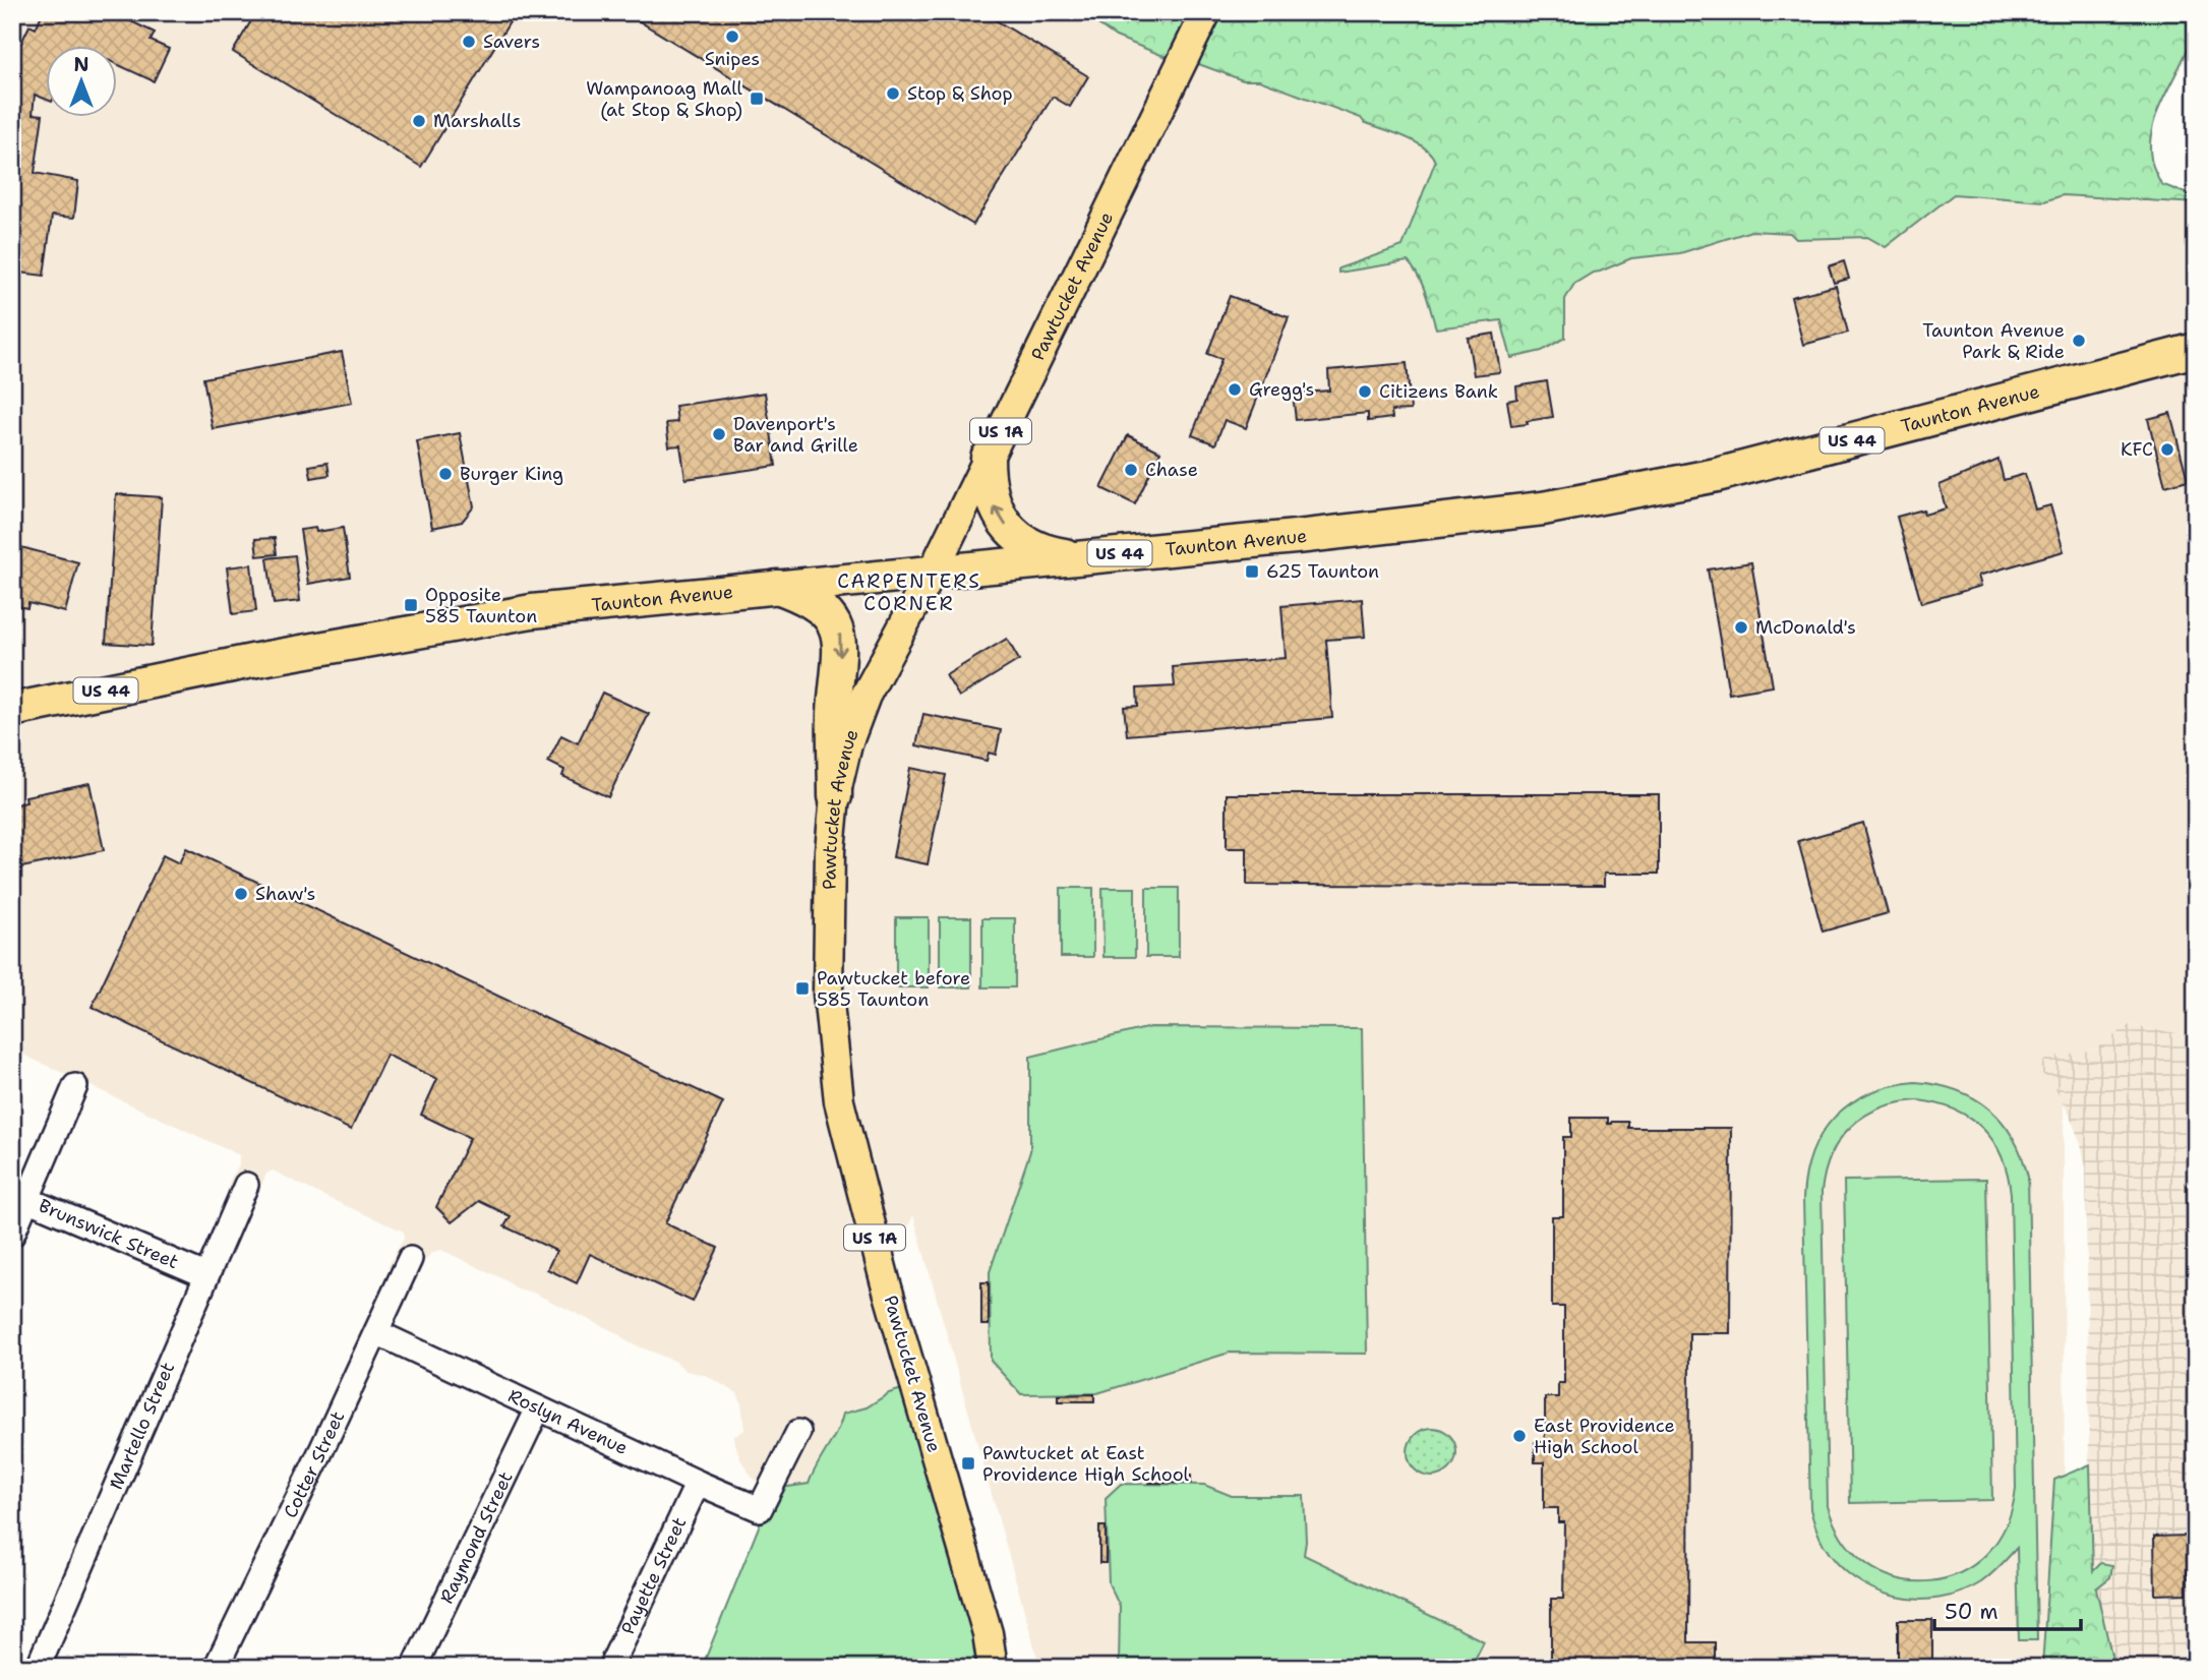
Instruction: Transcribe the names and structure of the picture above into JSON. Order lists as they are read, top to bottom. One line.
{"streets":{"highway":["Taunton Avenue","US 44"],"main road":["Pawtucket Avenue","US 1A"],"street":["Brunswick Street","Roslyn Avenue","Martello Street","Cotter Street","Raymond Street","Payette Street"]},"crossings":[["Pawtucket Avenue","Taunton Avenue"],["Brunswick Street","Martello Street"],["Roslyn Avenue","Cotter Street"],["Roslyn Avenue","Raymond Street"],["Roslyn Avenue","Payette Street"]],"districts":["CARPENTERS CORNER"],"places":{"other":["Snipes","Savers","Stop & Shop","Marshalls","Taunton Avenue Park & Ride","Gregg's","Citizens Bank","Davenport's Bar and Grille","KFC","Chase","Burger King","McDonald's","Shaw's","East Providence High School"],"transit":["Wampanoag Mall (at Stop & Shop)","625 Taunton","Opposite 585 Taunton","Pawtucket before 585 Taunton","Pawtucket at East Providence High School"]},"scale_bar":"50 m","north":"top"}
